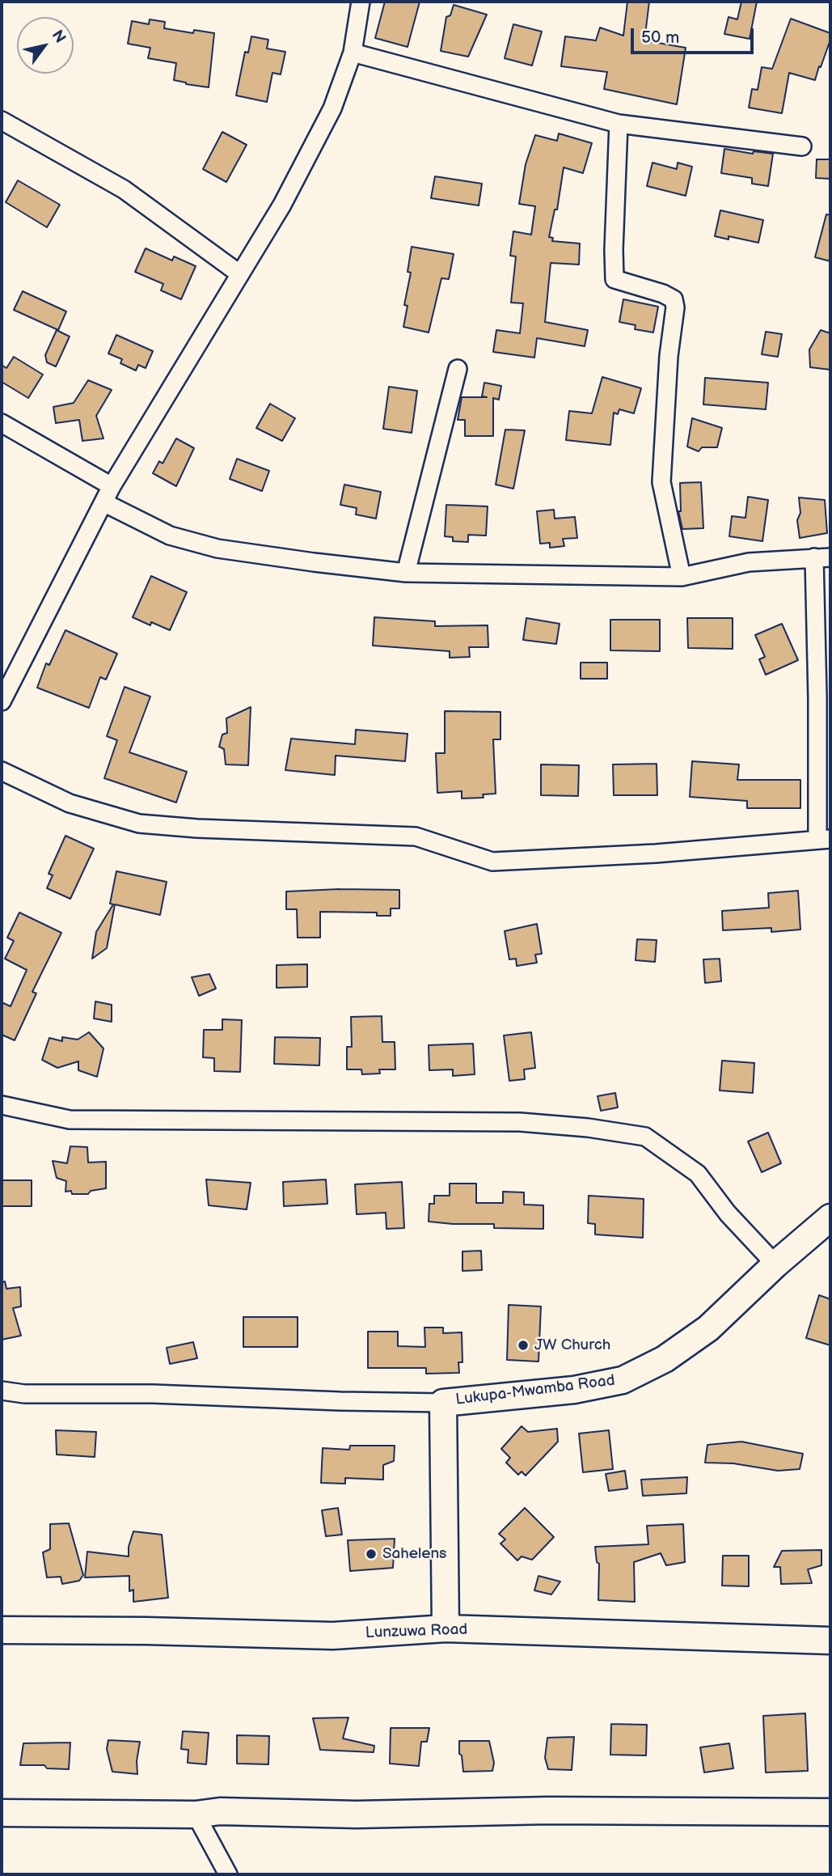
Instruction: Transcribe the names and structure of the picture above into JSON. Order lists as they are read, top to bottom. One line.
{"streets":{"street":["Lukupa-Mwamba Road","Lunzuwa Road"]},"crossings":[["Lukupa-Mwamba Road","Lunzuwa Road"]],"places":["JW Church","Sahelens"],"scale_bar":"50 m","north":"top right"}
